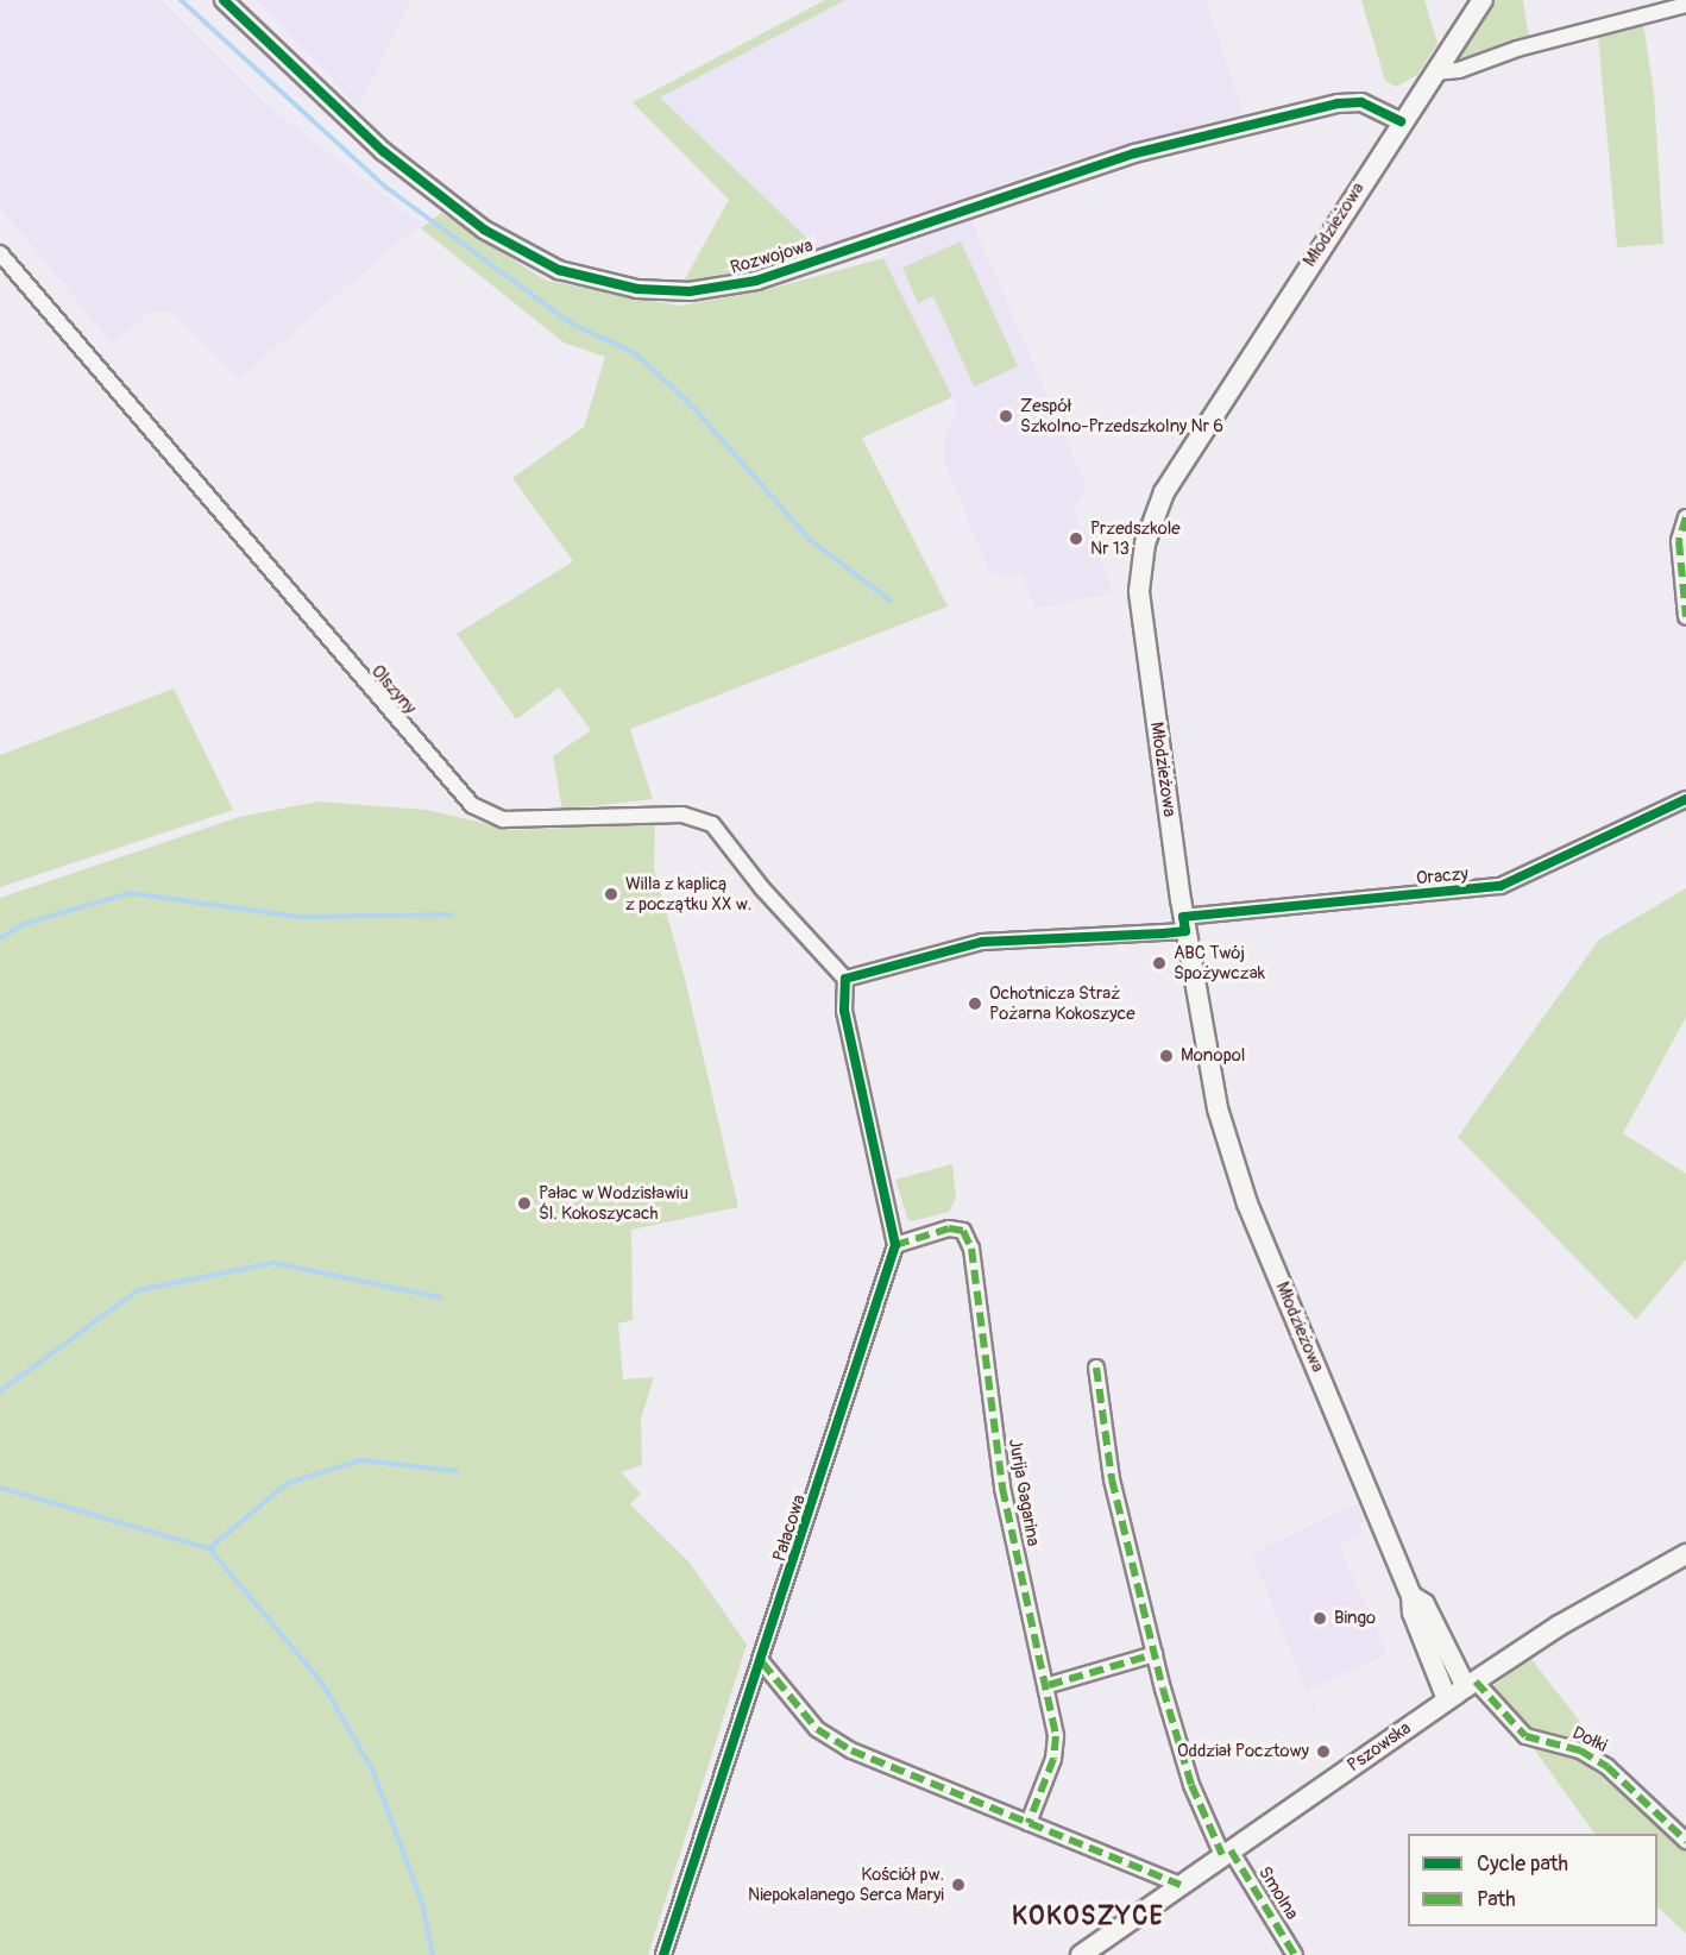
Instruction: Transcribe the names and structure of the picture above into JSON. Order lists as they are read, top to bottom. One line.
{"streets":{"main road":["Młodzieżowa","Pszowska"],"street":["Rozwojowa","Olszyny","Oraczy","Jurija Gagarina","Pałacowa","Dołki","Smolna"]},"crossings":[["Młodzieżowa","Rozwojowa"],["Młodzieżowa","Oraczy"],["Młodzieżowa","Dołki"],["Młodzieżowa","Pszowska"],["Olszyny","Oraczy"],["Jurija Gagarina","Pałacowa"],["Dołki","Pszowska"],["Pszowska","Smolna"]],"districts":["KOKOSZYCE"],"places":["Zespół Szkolno-Przedszkolny Nr 6","Przedszkole Nr 13","Willa z kaplicą z początku XX w.","ABC Twój Spożywczak","Ochotnicza Straż Pożarna Kokoszyce","Monopol","Pałac w Wodzisławiu Śl. Kokoszycach","Bingo","Oddział Pocztowy","Kościół pw. Niepokalanego Serca Maryi"],"legend":["Cycle path","Path"]}
